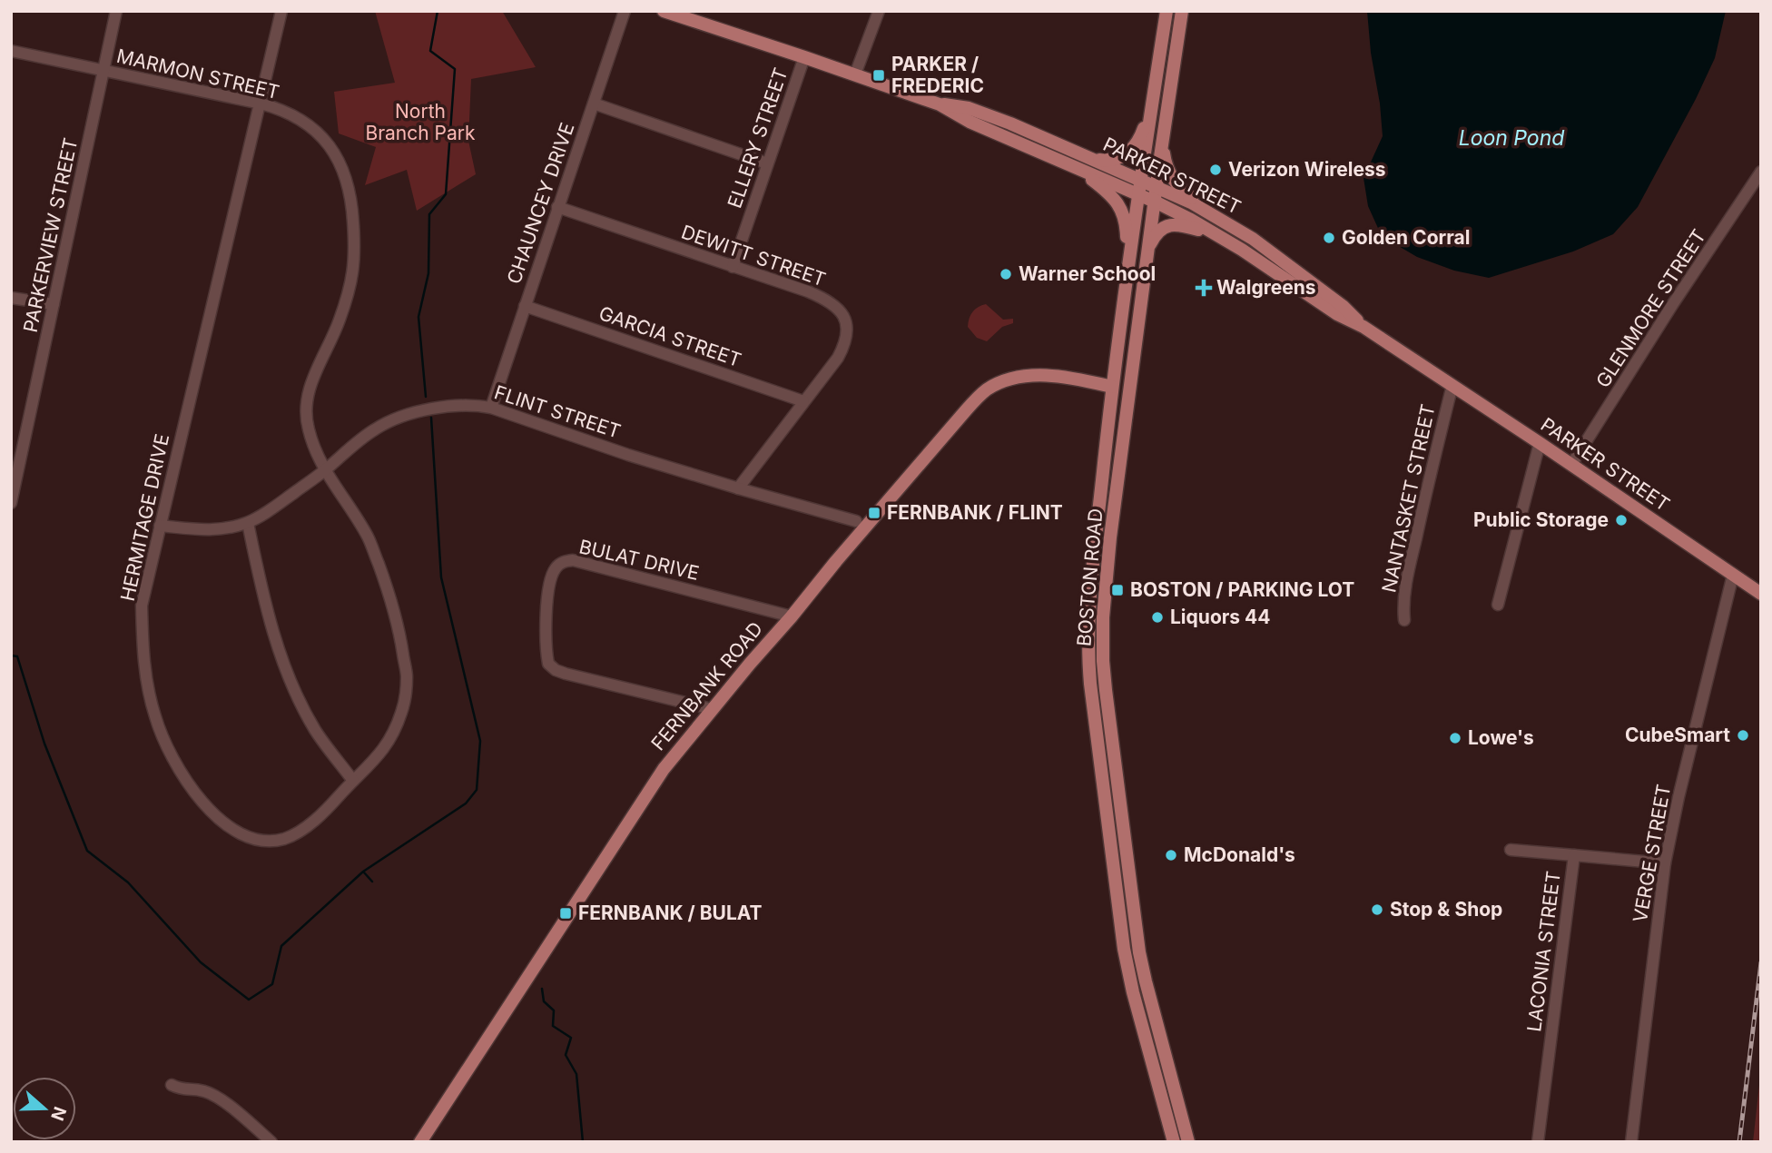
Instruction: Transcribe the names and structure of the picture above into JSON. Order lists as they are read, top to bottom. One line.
{"streets":{"main road":["PARKER STREET","BOSTON ROAD","FERNBANK ROAD"],"street":["MARMON STREET","ELLERY STREET","CHAUNCEY DRIVE","PARKERVIEW STREET","DEWITT STREET","GLENMORE STREET","GARCIA STREET","FLINT STREET","NANTASKET STREET","HERMITAGE DRIVE","BULAT DRIVE","VERGE STREET","LACONIA STREET"]},"crossings":[["MARMON STREET","PARKERVIEW STREET"],["MARMON STREET","FLINT STREET"],["MARMON STREET","HERMITAGE DRIVE"],["ELLERY STREET","PARKER STREET"],["ELLERY STREET","DEWITT STREET"],["PARKER STREET","GLENMORE STREET"],["PARKER STREET","NANTASKET STREET"],["PARKER STREET","BOSTON ROAD"],["PARKER STREET","VERGE STREET"],["CHAUNCEY DRIVE","DEWITT STREET"],["CHAUNCEY DRIVE","GARCIA STREET"],["CHAUNCEY DRIVE","FLINT STREET"],["DEWITT STREET","GARCIA STREET"],["DEWITT STREET","FLINT STREET"],["FLINT STREET","HERMITAGE DRIVE"],["BULAT DRIVE","FERNBANK ROAD"],["BOSTON ROAD","FERNBANK ROAD"],["VERGE STREET","LACONIA STREET"]],"water":["Loon Pond"],"parks":["North Branch Park"],"places":{"transit":["PARKER / FREDERIC","FERNBANK / FLINT","BOSTON / PARKING LOT","FERNBANK / BULAT"],"other":["Verizon Wireless","Golden Corral","Warner School","Public Storage","Liquors 44","CubeSmart","Lowe's","McDonald's","Stop & Shop"],"health":["Walgreens"]},"north":"right"}
